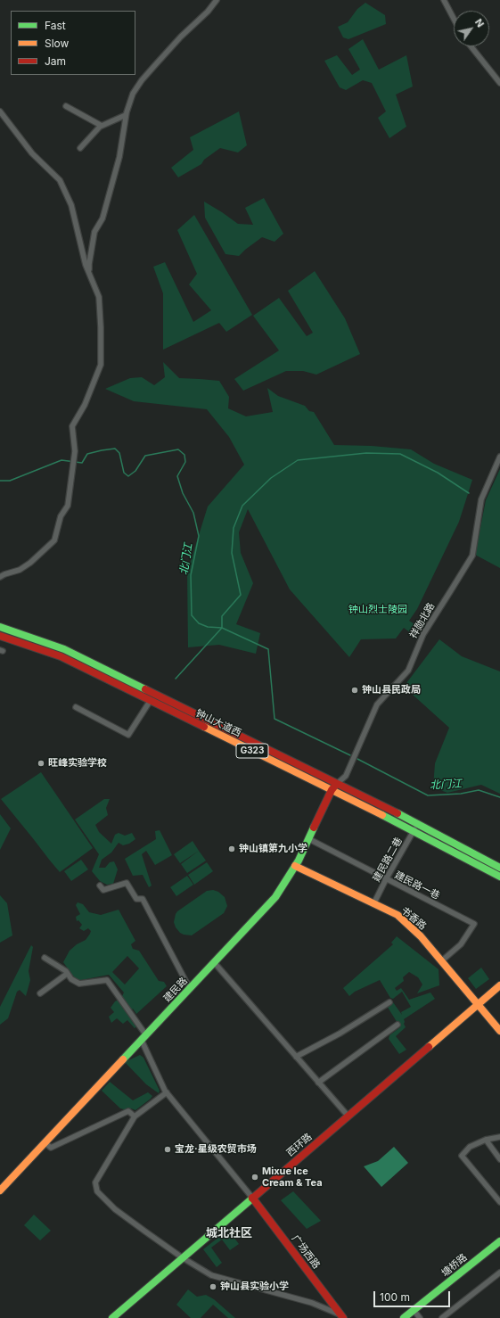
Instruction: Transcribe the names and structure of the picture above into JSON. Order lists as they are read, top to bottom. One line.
{"streets":{"main road":["钟山大道西","G323","书香路","建民路","西环路","广场西路","塘桥路"],"street":["祥勋北路","建民路二巷","建民路一巷"]},"crossings":[["祥勋北路","钟山大道西"],["祥勋北路","建民路"],["钟山大道西","建民路二巷"],["钟山大道西","建民路"],["建民路二巷","建民路一巷"],["建民路二巷","书香路"],["建民路一巷","书香路"],["建民路一巷","建民路"],["书香路","建民路"],["书香路","西环路"],["西环路","广场西路"]],"districts":["城北社区"],"water":["北门江"],"parks":["钟山烈士陵园"],"places":["钟山县民政局","旺峰实验学校","钟山镇第九小学","宝龙·星级农贸市场","Mixue Ice Cream & Tea","钟山县实验小学"],"legend":["Fast","Slow","Jam"],"scale_bar":"100 m","north":"top right"}
